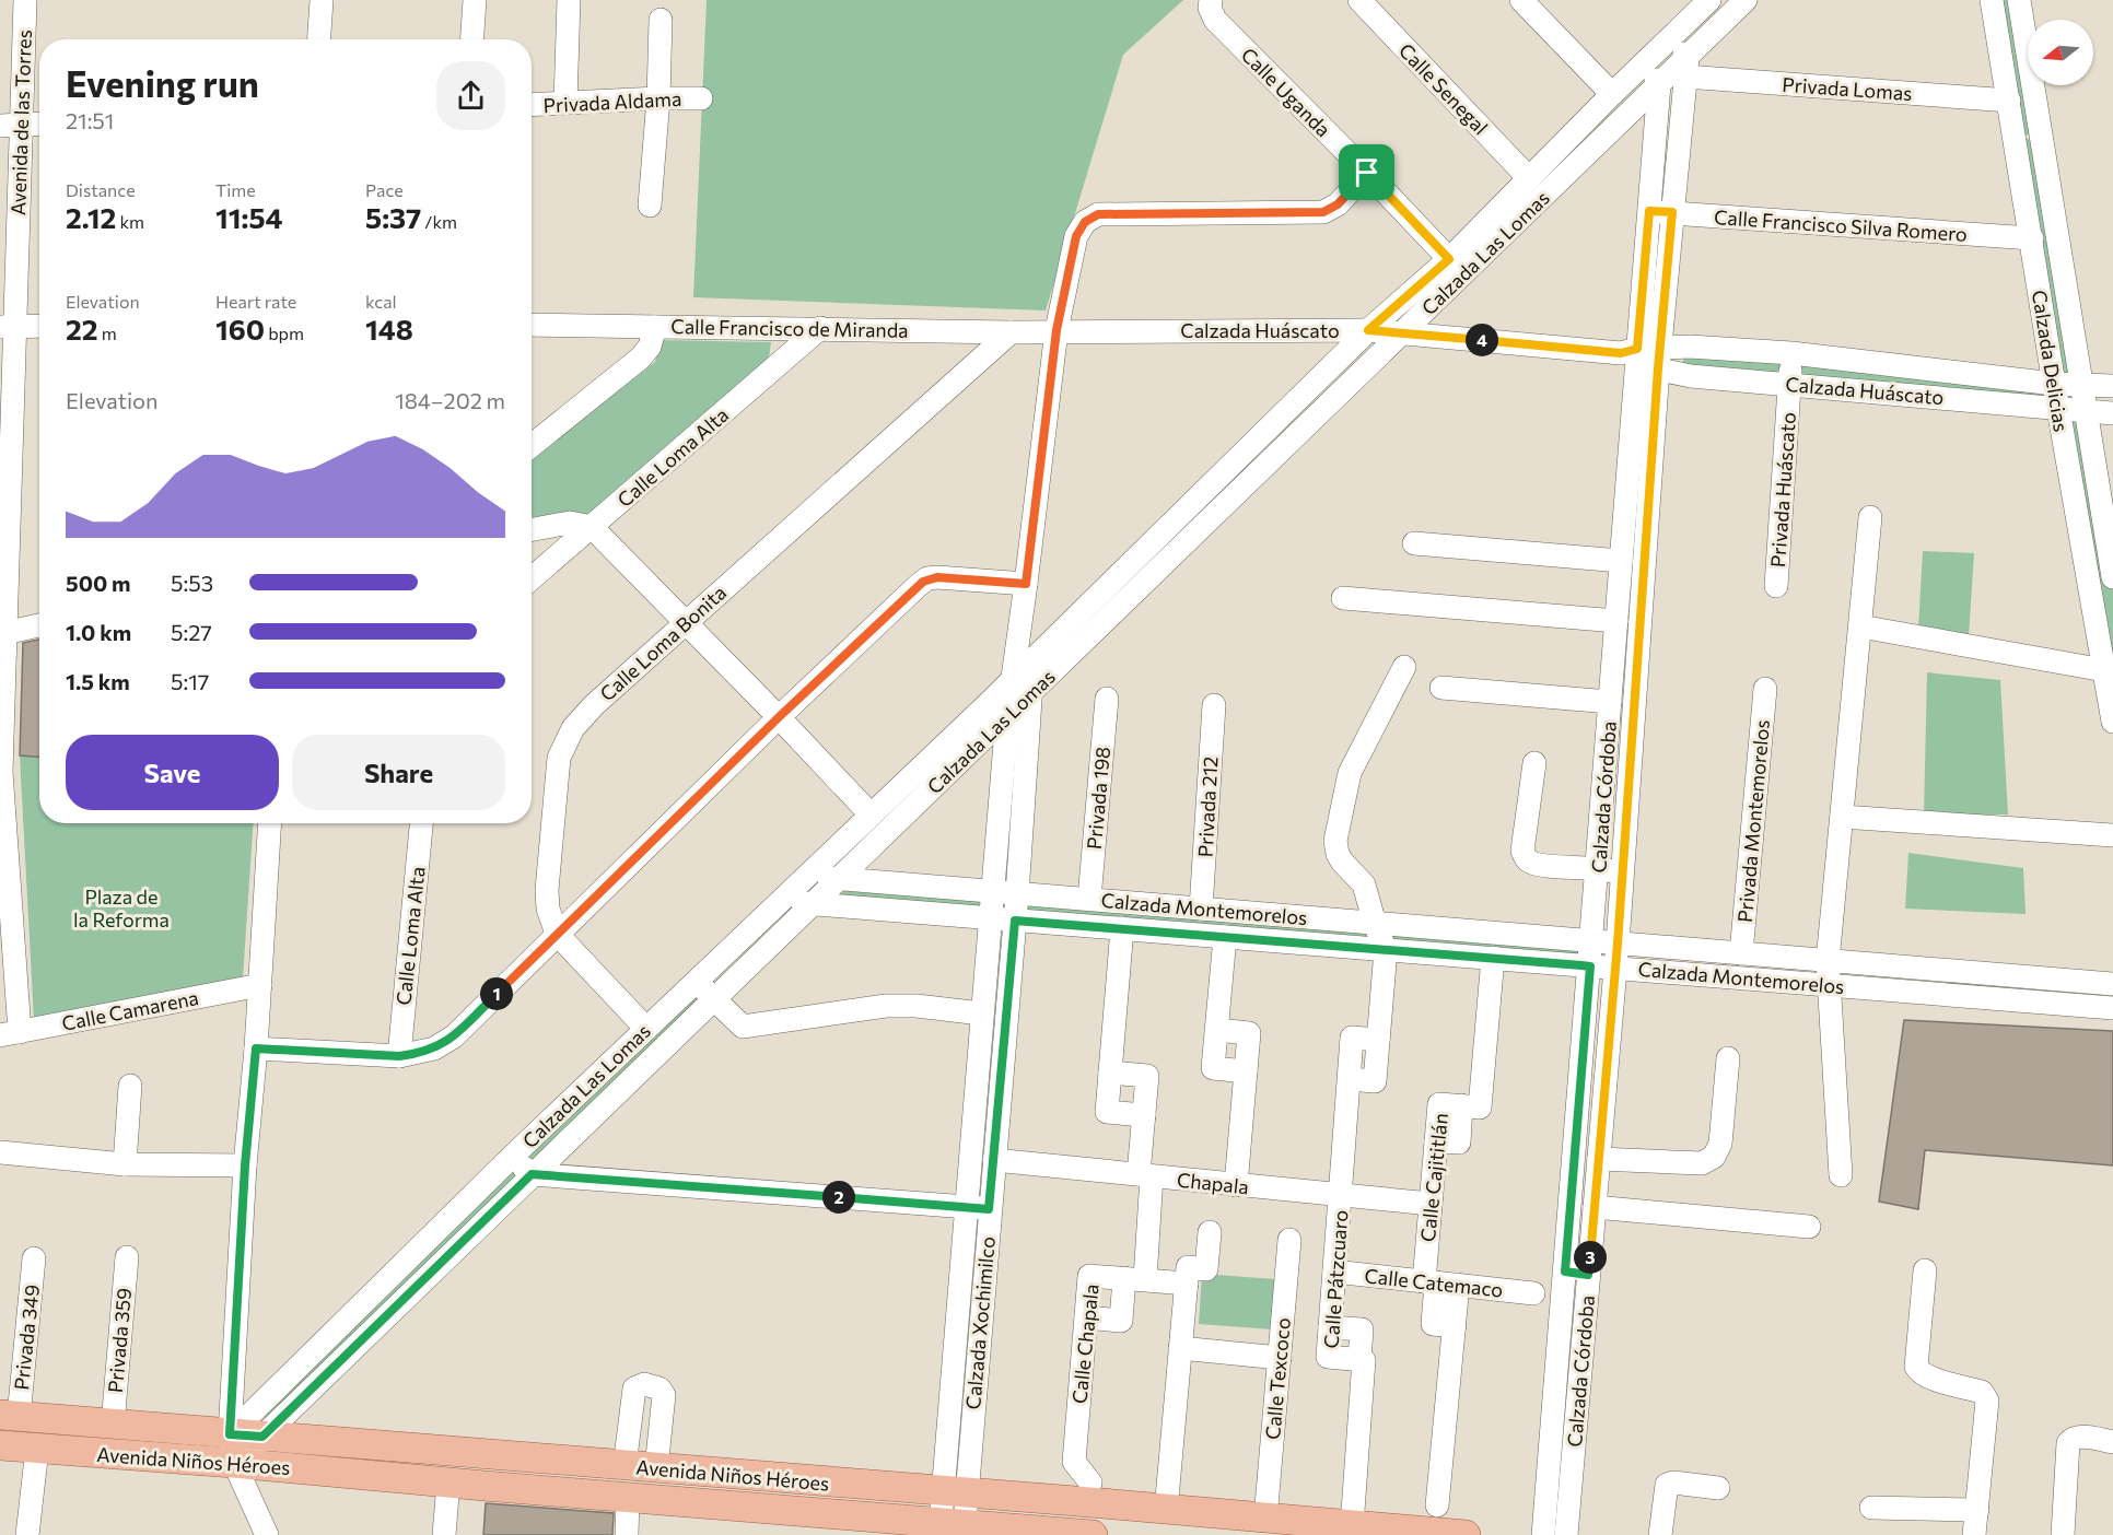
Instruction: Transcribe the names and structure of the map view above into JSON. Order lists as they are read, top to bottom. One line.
{"streets":{"main road":["Avenida Niños Héroes"],"street":["Calle Senegal","Privada Lomas","Calle Uganda","Privada Aldama","Avenida de las Torres","Calle Francisco Silva Romero","Calzada Las Lomas","Calle Francisco de Miranda","Calzada Huáscato","Calzada Delicias","Calle Loma Alta","Privada Huáscato","Calle Loma Bonita","Calzada Córdoba","Privada 198","Privada 212","Privada Montemorelos","Calzada Montemorelos","Calle Camarena","Calle Cajititlán","Chapala","Calle Pátzcuaro","Calle Catemaco","Calzada Xochimilco","Privada 349","Privada 359","Calle Chapala","Calle Texcoco"]},"crossings":[["Calle Senegal","Calzada Las Lomas"],["Privada Lomas","Calzada Las Lomas"],["Privada Lomas","Calzada Delicias"],["Privada Lomas","Calzada Córdoba"],["Calle Uganda","Calzada Las Lomas"],["Calle Uganda","Calzada Xochimilco"],["Avenida de las Torres","Calle Camarena"],["Calle Francisco Silva Romero","Calzada Delicias"],["Calle Francisco Silva Romero","Calzada Córdoba"],["Calzada Las Lomas","Calzada Huáscato"],["Calzada Las Lomas","Calle Loma Bonita"],["Calzada Las Lomas","Calzada Córdoba"],["Calzada Las Lomas","Calzada Montemorelos"],["Calzada Las Lomas","Calzada Xochimilco"],["Calzada Las Lomas","Avenida Niños Héroes"],["Calle Francisco de Miranda","Calzada Huáscato"],["Calle Francisco de Miranda","Calle Loma Alta"],["Calle Francisco de Miranda","Calle Loma Bonita"],["Calle Francisco de Miranda","Calzada Xochimilco"],["Calzada Huáscato","Calzada Delicias"],["Calzada Huáscato","Privada Huáscato"],["Calzada Huáscato","Calzada Córdoba"],["Calzada Huáscato","Calzada Xochimilco"],["Calzada Córdoba","Calzada Montemorelos"],["Privada 198","Calzada Montemorelos"],["Privada 212","Calzada Montemorelos"],["Privada Montemorelos","Calzada Montemorelos"],["Calzada Montemorelos","Calle Cajititlán"],["Calzada Montemorelos","Calle Pátzcuaro"],["Calzada Montemorelos","Calzada Xochimilco"],["Calle Cajititlán","Chapala"],["Calle Cajititlán","Calle Catemaco"],["Chapala","Calle Pátzcuaro"],["Chapala","Calzada Xochimilco"],["Calle Pátzcuaro","Calle Catemaco"],["Calle Pátzcuaro","Avenida Niños Héroes"],["Calzada Xochimilco","Avenida Niños Héroes"],["Privada 349","Avenida Niños Héroes"],["Privada 359","Avenida Niños Héroes"],["Calle Texcoco","Avenida Niños Héroes"]],"parks":["Plaza de la Reforma"],"north":"left","page":{"heading":["Evening run","21:51"],"stats":[["Distance","2.12 km"],["Time","11:54"],["Pace","5:37 /km"],["Elevation","22 m"],["Heart rate","160 bpm"],["kcal","148"]],"pins":["4","1","2","3"],"chart":["Elevation","184–202 m"],"list":[{"name":"500 m","note":"5:53"},{"name":"1.0 km","note":"5:27"},{"name":"1.5 km","note":"5:17"}],"buttons":["Save","Share"]}}
